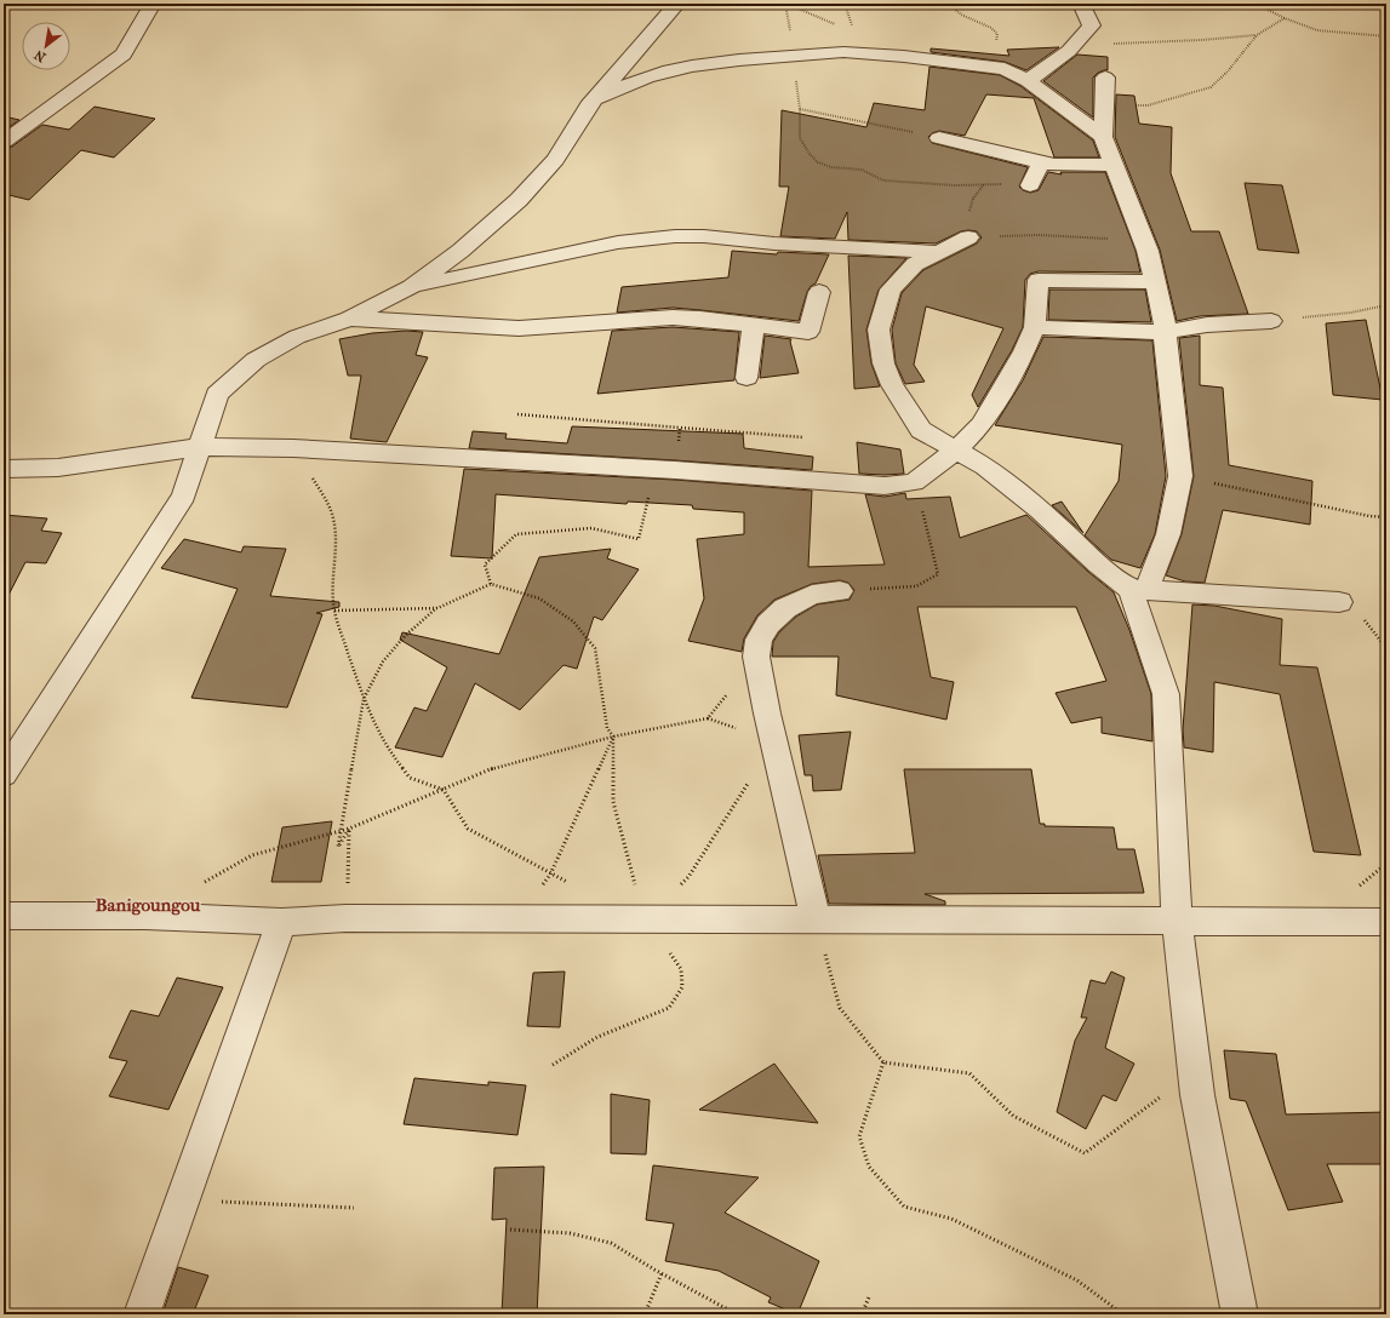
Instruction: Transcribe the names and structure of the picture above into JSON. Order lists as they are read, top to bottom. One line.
{"districts":["Banigoungou"],"north":"bottom left"}
